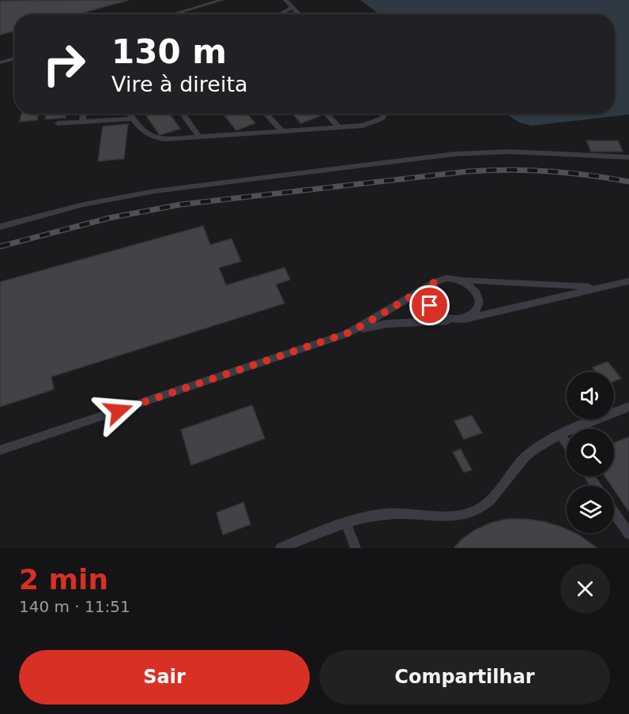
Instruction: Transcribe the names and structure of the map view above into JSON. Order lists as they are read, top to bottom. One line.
{"page":{"turn":["130 m","Vire à direita"],"heading":["2 min","140 m · 11:51"],"buttons":["Sair","Compartilhar"]}}
